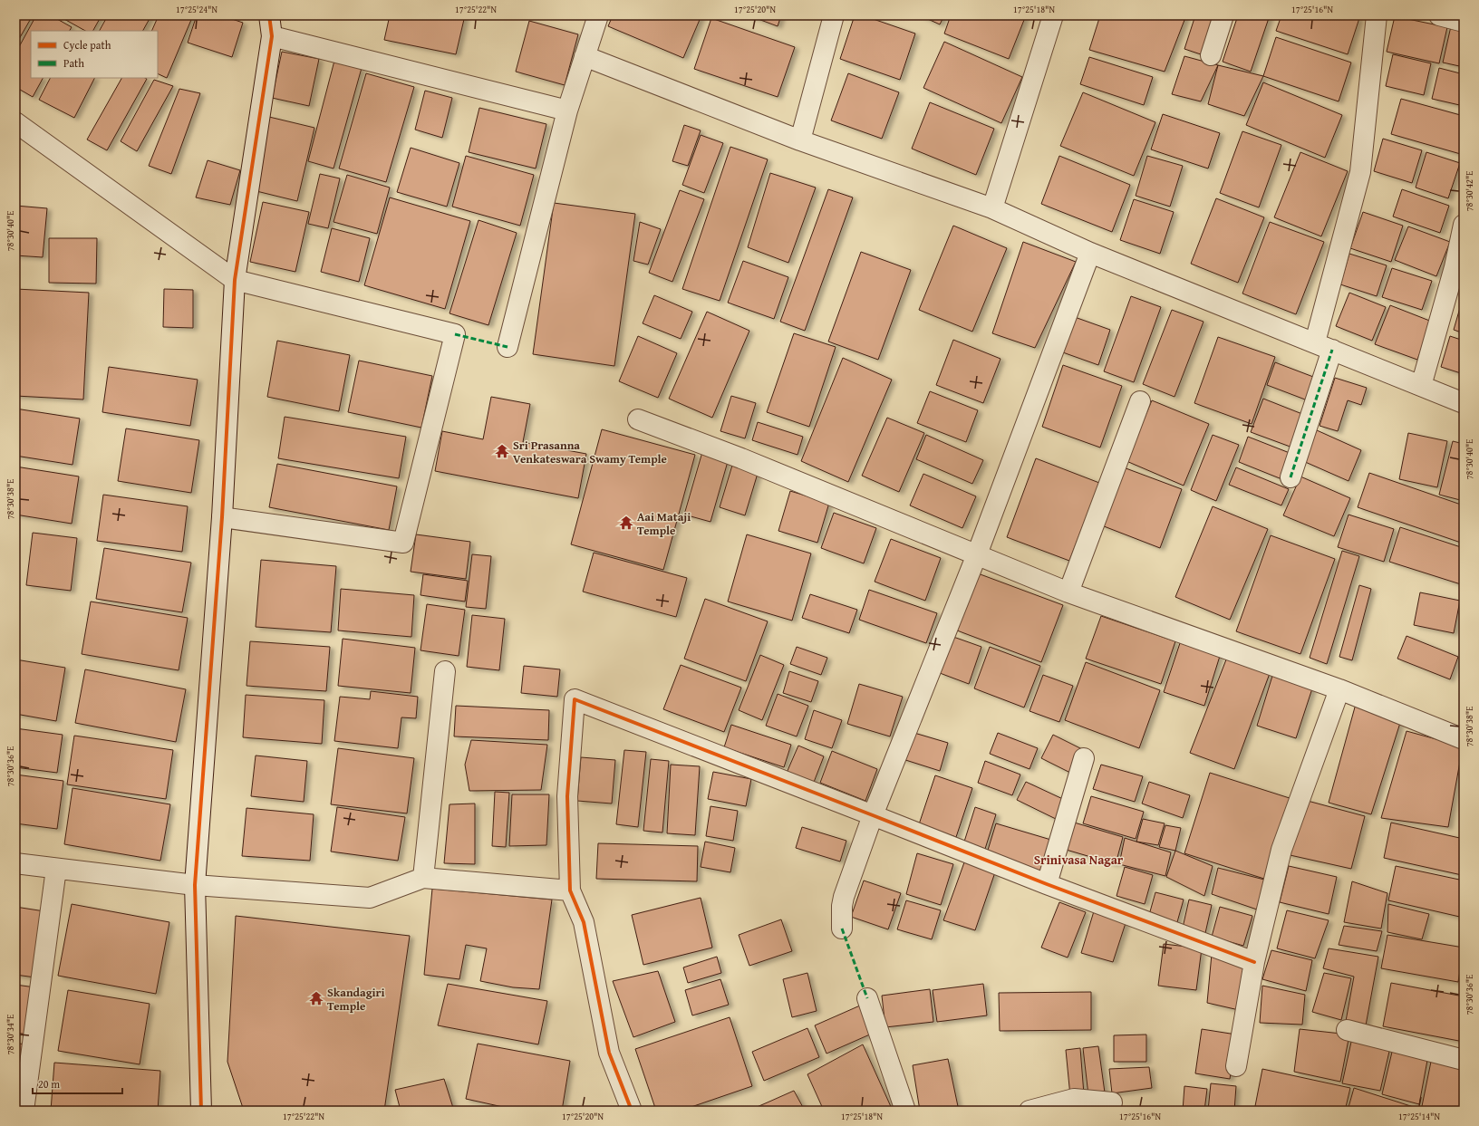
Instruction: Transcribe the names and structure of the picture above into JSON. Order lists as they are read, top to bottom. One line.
{"districts":["Srinivasa Nagar"],"places":{"temple":["Sri Prasanna Venkateswara Swamy Temple","Aai Mataji Temple","Skandagiri Temple"]},"legend":["Cycle path","Path"],"scale_bar":"20 m","coordinates":["17°25'24\"N","17°25'22\"N","17°25'20\"N","17°25'18\"N","17°25'16\"N","78°30'42\"E","78°30'40\"E","78°30'38\"E","78°30'36\"E","78°30'34\"E","17°25'14\"N"]}
